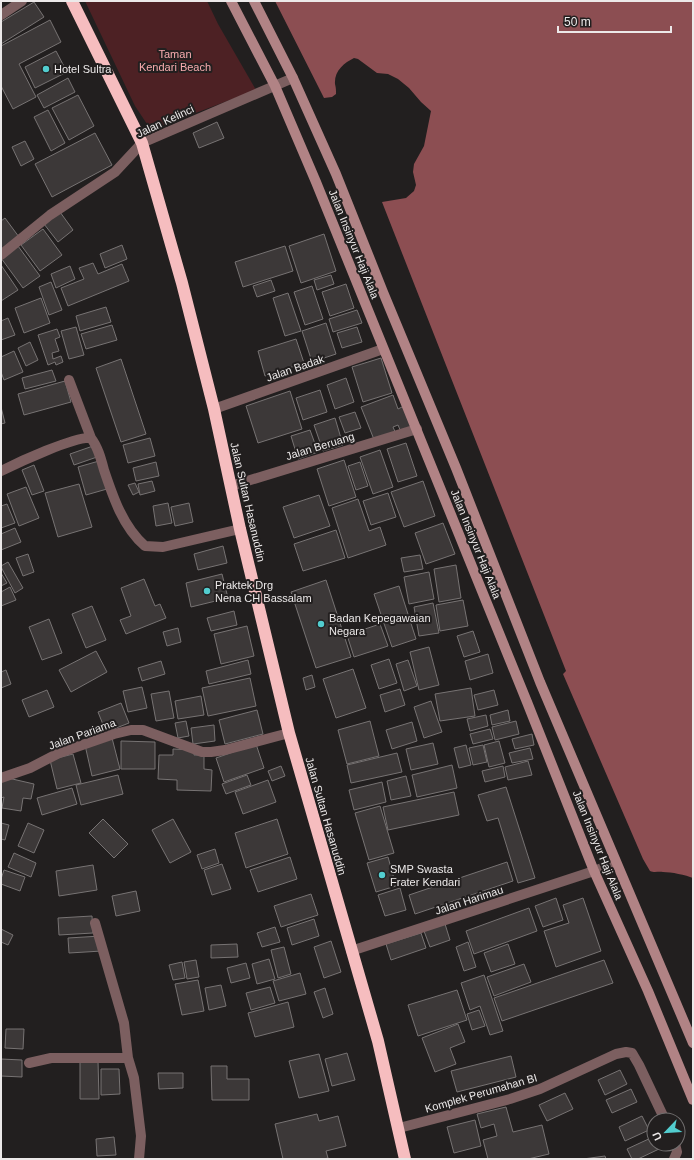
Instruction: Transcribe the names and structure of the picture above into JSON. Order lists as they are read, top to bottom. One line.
{"streets":{"highway":["Jalan Sultan Hasanuddin"],"main road":["Jalan Insinyur Haji Alala"],"street":["Jalan Kelinci","Jalan Badak","Jalan Beruang","Jalan Pariama","Jalan Harimau","Komplek Perumahan BI"]},"crossings":[["Jalan Kelinci","Jalan Insinyur Haji Alala"],["Jalan Kelinci","Jalan Sultan Hasanuddin"],["Jalan Insinyur Haji Alala","Jalan Badak"],["Jalan Insinyur Haji Alala","Jalan Beruang"],["Jalan Insinyur Haji Alala","Jalan Harimau"],["Jalan Badak","Jalan Sultan Hasanuddin"],["Jalan Beruang","Jalan Sultan Hasanuddin"],["Jalan Sultan Hasanuddin","Jalan Pariama"],["Jalan Sultan Hasanuddin","Jalan Harimau"],["Jalan Sultan Hasanuddin","Komplek Perumahan BI"]],"parks":["Taman Kendari Beach"],"places":["Hotel Sultra","Praktek Drg Nena CH Bassalam","Badan Kepegawaian Negara","SMP Swasta Frater Kendari"],"scale_bar":"50 m","north":"bottom left"}
